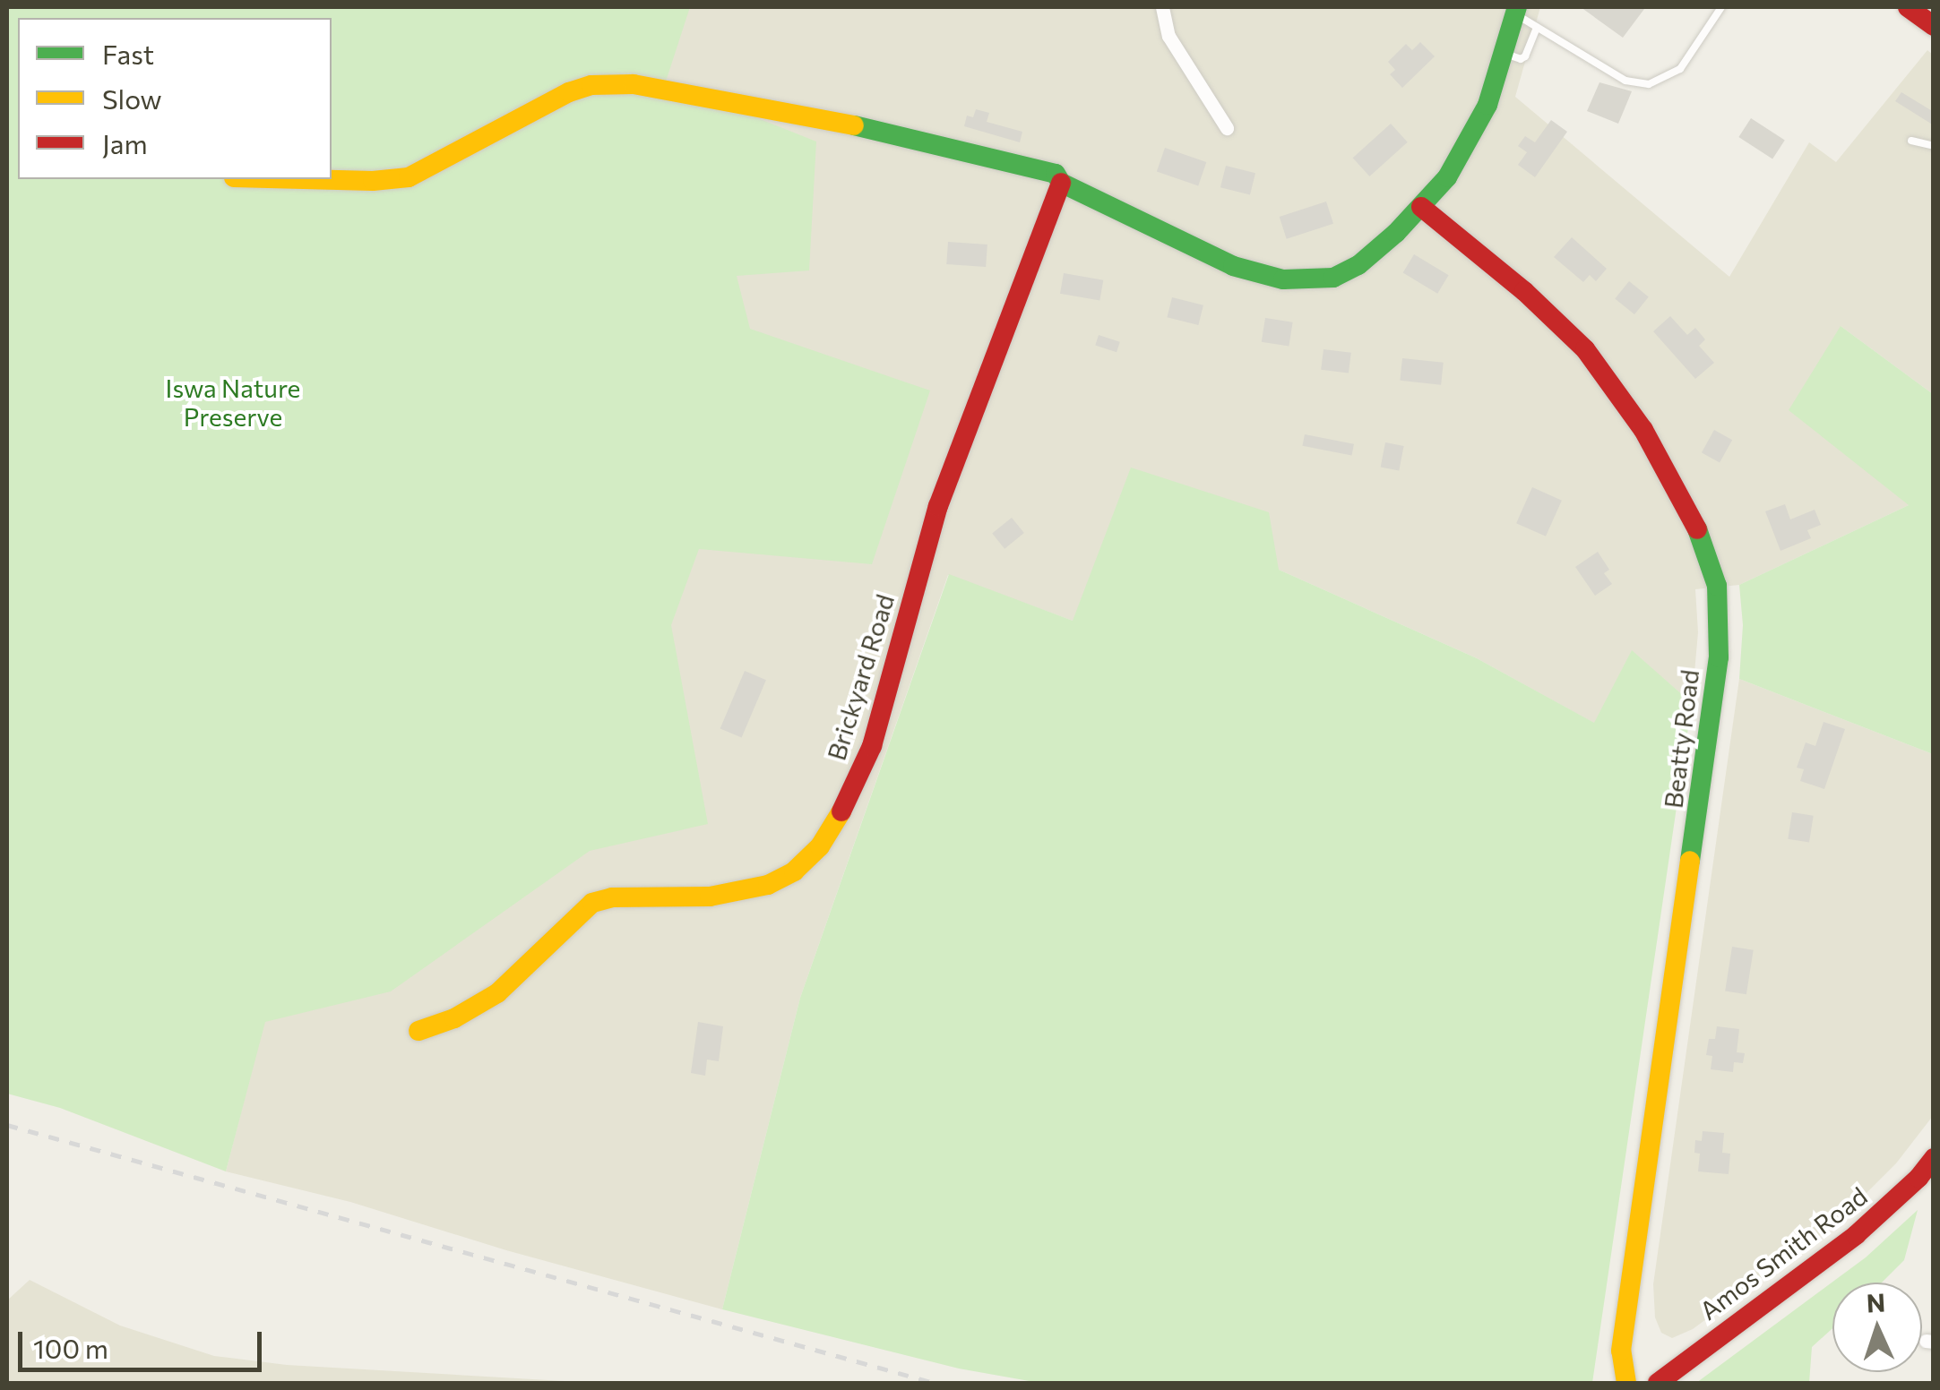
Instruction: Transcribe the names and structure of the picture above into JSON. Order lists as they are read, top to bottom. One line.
{"streets":{"street":["Brickyard Road","Beatty Road","Amos Smith Road"]},"parks":["Iswa Nature Preserve"],"legend":["Fast","Slow","Jam"],"scale_bar":"100 m","north":"top"}
